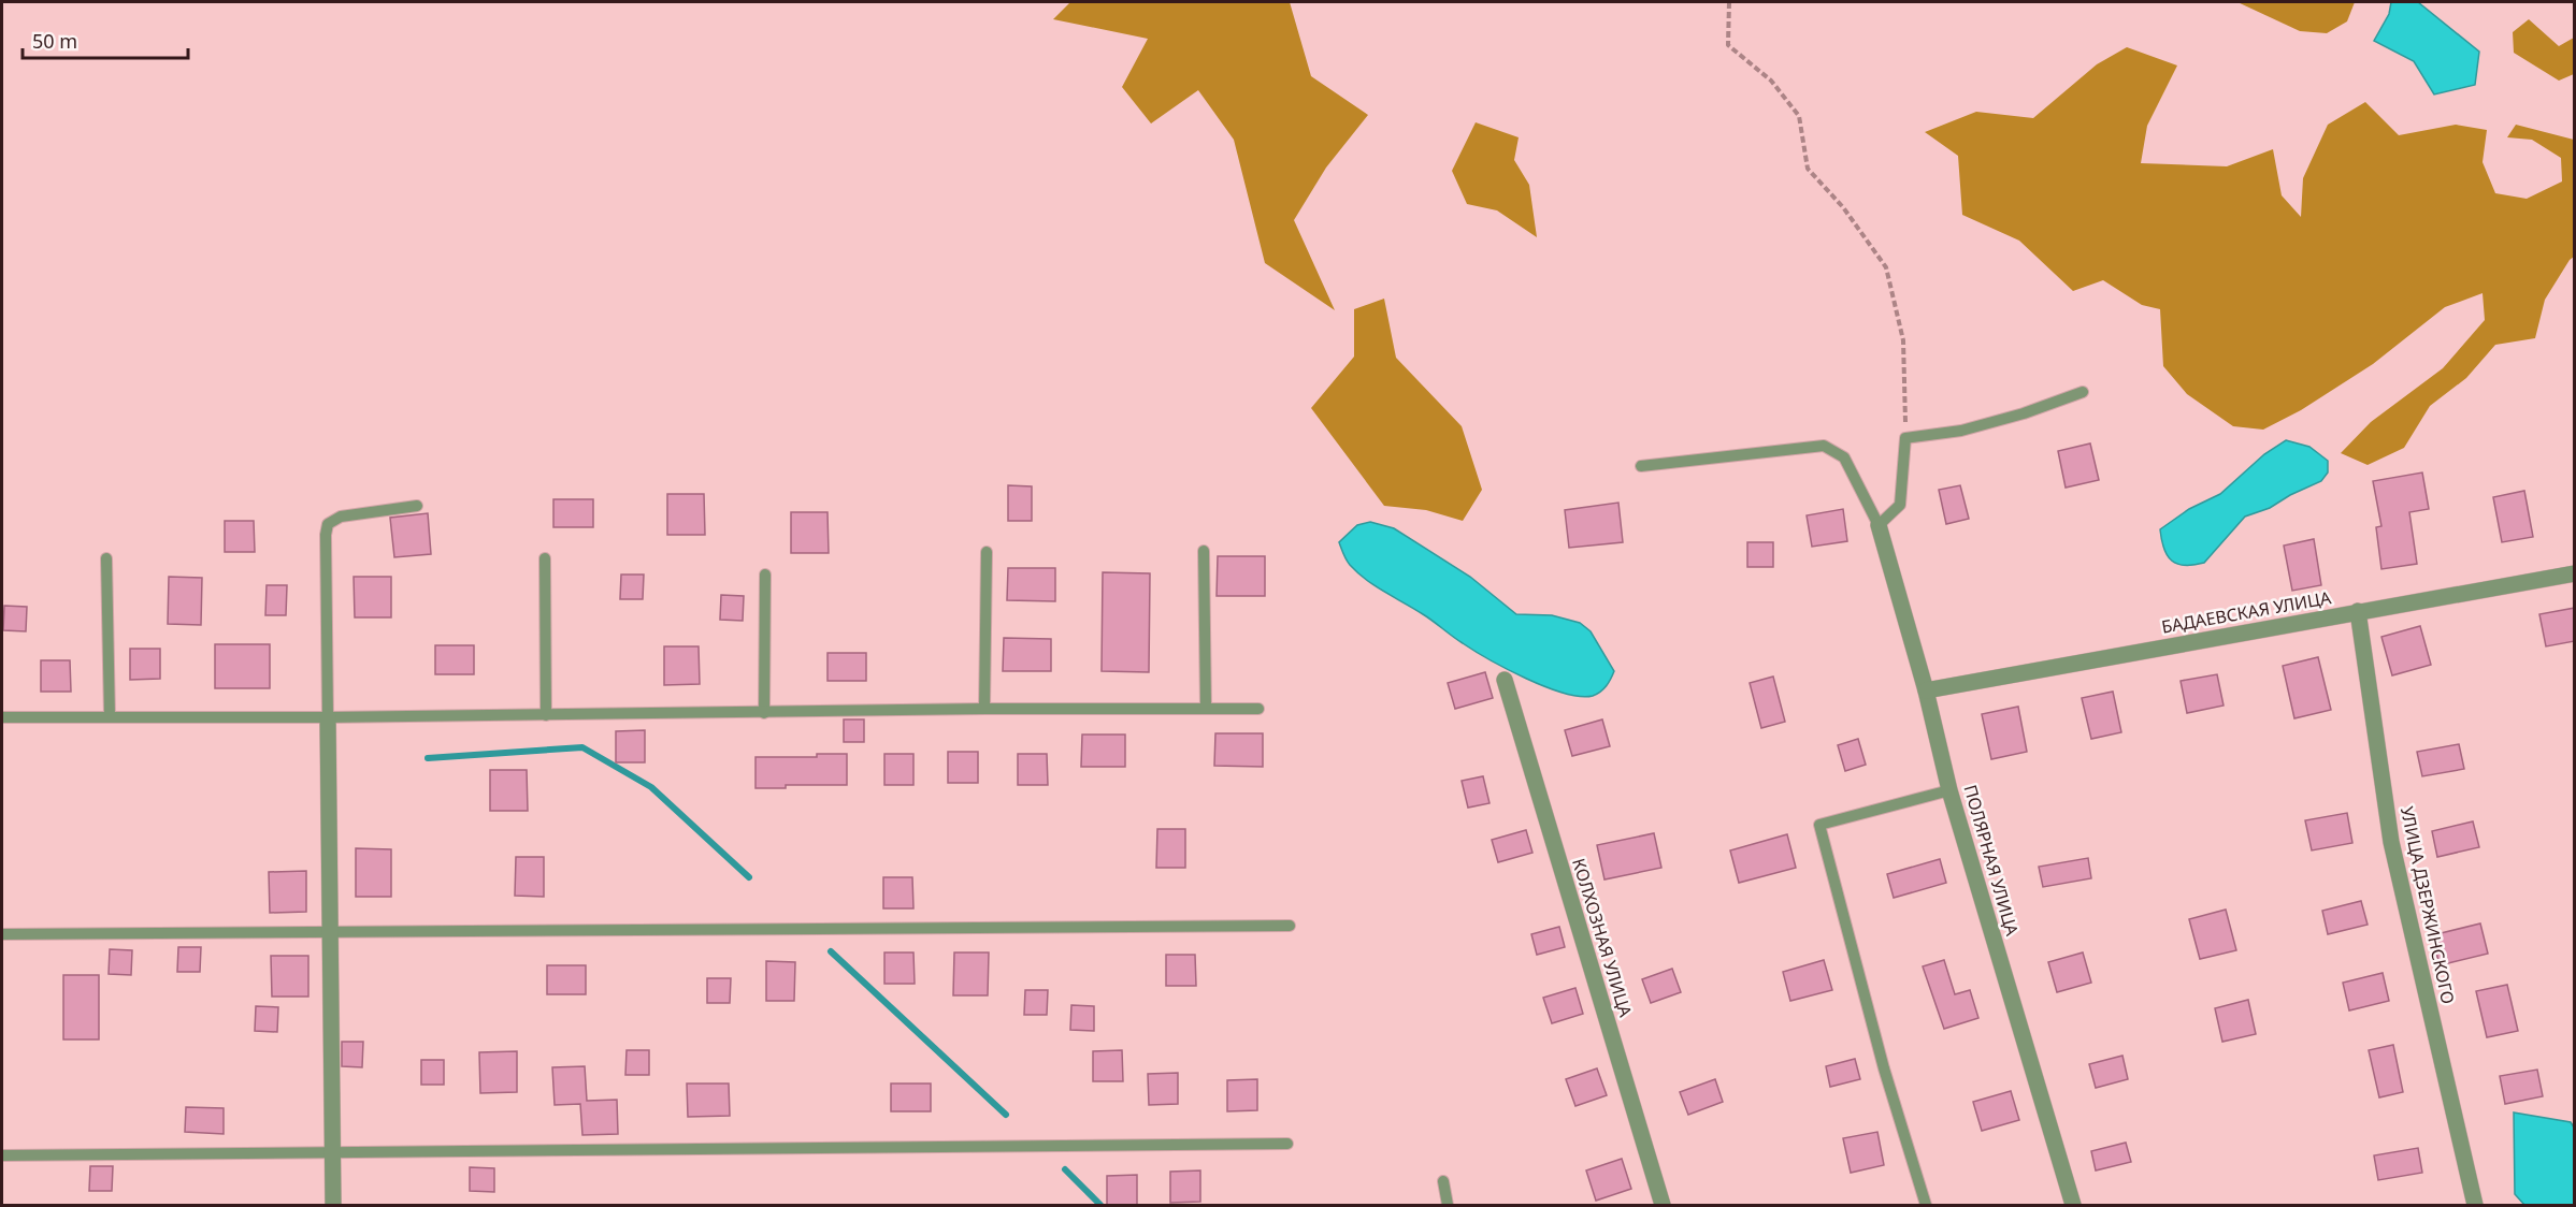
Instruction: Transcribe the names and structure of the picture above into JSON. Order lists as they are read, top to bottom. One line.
{"streets":{"street":["БАДАЕВСКАЯ УЛИЦА","ПОЛЯРНАЯ УЛИЦА","УЛИЦА ДЗЕРЖИНСКОГО","КОЛХОЗНАЯ УЛИЦА"]},"crossings":[["БАДАЕВСКАЯ УЛИЦА","ПОЛЯРНАЯ УЛИЦА"],["БАДАЕВСКАЯ УЛИЦА","УЛИЦА ДЗЕРЖИНСКОГО"]],"scale_bar":"50 m"}
